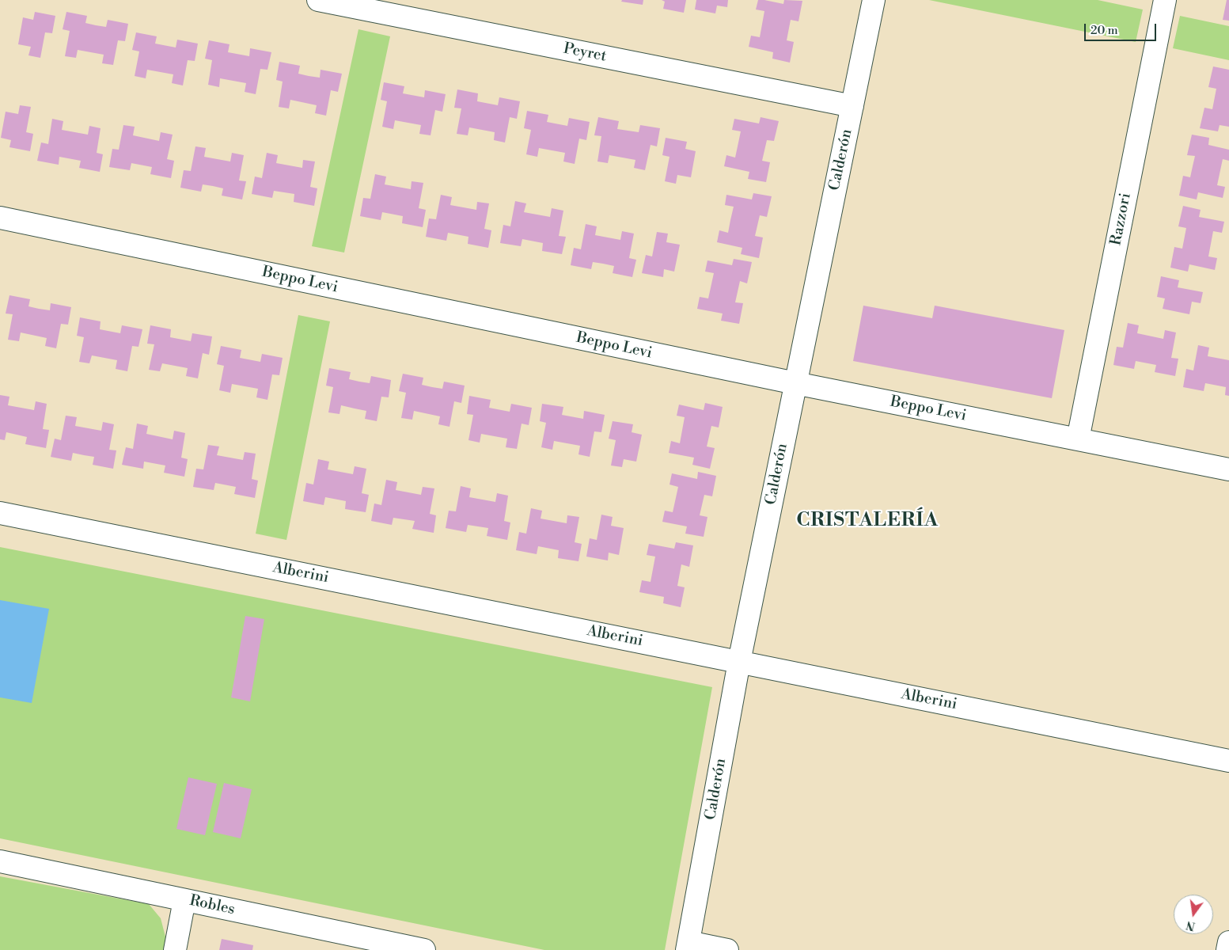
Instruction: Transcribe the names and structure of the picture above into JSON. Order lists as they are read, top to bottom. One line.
{"streets":{"street":["Peyret","Calderón","Razzori","Beppo Levi","Alberini","Robles"]},"crossings":[["Peyret","Calderón"],["Calderón","Beppo Levi"],["Calderón","Alberini"],["Razzori","Beppo Levi"]],"districts":["CRISTALERÍA"],"scale_bar":"20 m","north":"bottom"}
